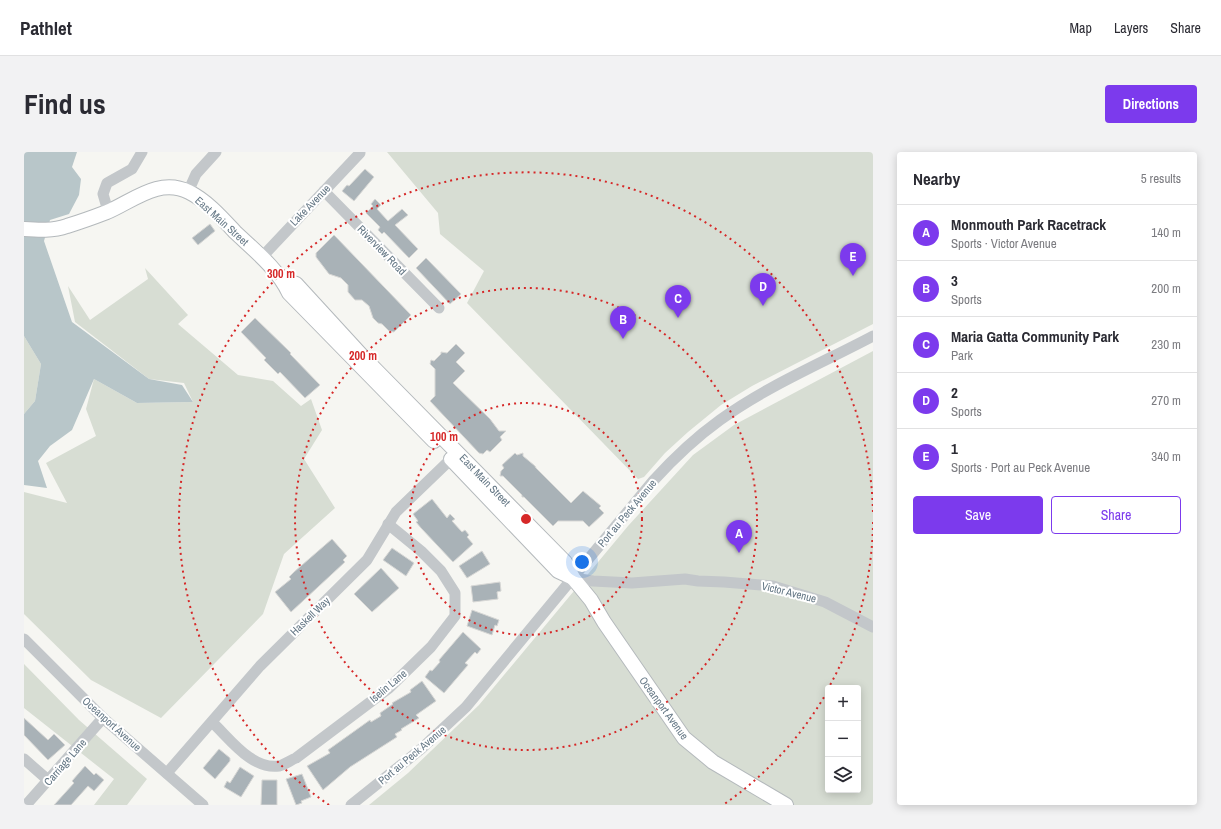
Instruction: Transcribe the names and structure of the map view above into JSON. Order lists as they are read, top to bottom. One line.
{"streets":{"main road":["East Main Street","Oceanport Avenue"],"street":["Lake Avenue","Riverview Road","Port au Peck Avenue","Victor Avenue","Haskell Way","Iselin Lane","Carriage Lane"]},"crossings":[["Lake Avenue","East Main Street"],["Lake Avenue","Riverview Road"],["East Main Street","Port au Peck Avenue"],["East Main Street","Victor Avenue"],["East Main Street","Haskell Way"],["East Main Street","Oceanport Avenue"],["Port au Peck Avenue","Victor Avenue"],["Port au Peck Avenue","Oceanport Avenue"],["Victor Avenue","Oceanport Avenue"],["Haskell Way","Iselin Lane"],["Haskell Way","Oceanport Avenue"],["Oceanport Avenue","Carriage Lane"]],"page":{"header":"Pathlet","nav":["Map","Layers","Share"],"title":"Find us","buttons":["Directions",["Save","Share"]],"heading":["Nearby","5 results"],"list":[{"mark":"A","name":"Monmouth Park Racetrack","note":"Sports · Victor Avenue","value":"140 m"},{"mark":"B","name":"3","note":"Sports","value":"200 m"},{"mark":"C","name":"Maria Gatta Community Park","note":"Park","value":"230 m"},{"mark":"D","name":"2","note":"Sports","value":"270 m"},{"mark":"E","name":"1","note":"Sports · Port au Peck Avenue","value":"340 m"}],"pins":["E","D","C","B","A"],"map_buttons":["+","−"]},"rings":["300 m","200 m","100 m"]}
